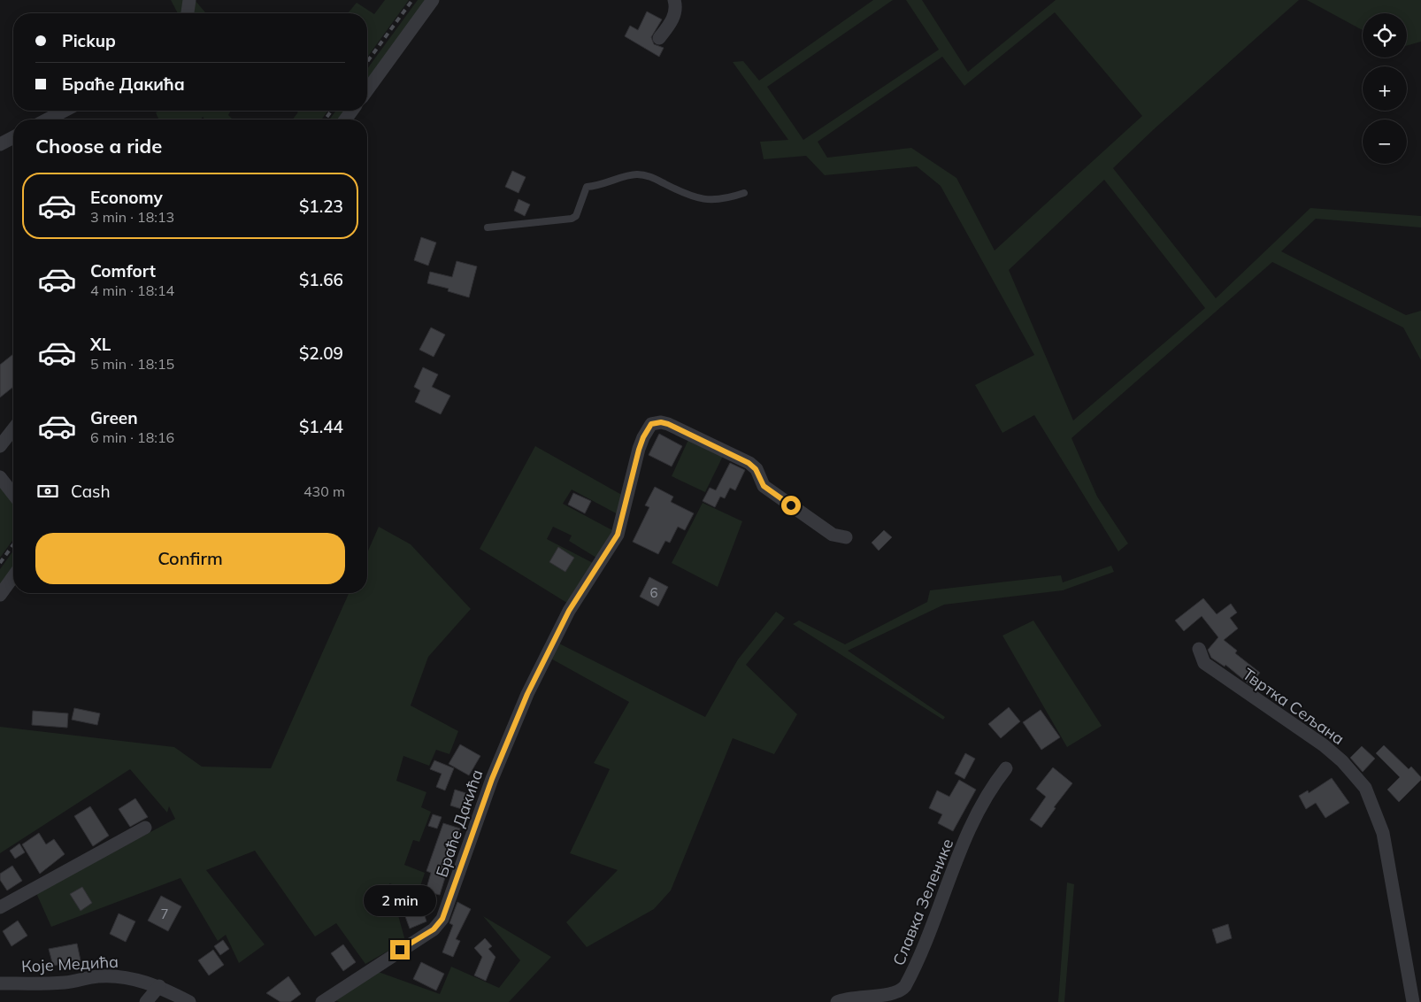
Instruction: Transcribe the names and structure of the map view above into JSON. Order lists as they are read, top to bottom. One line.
{"streets":{"street":["Твртка Сељана","Браће Дакића","Славка Зеленике","Које Медића"]},"house_numbers":["6","7"],"page":{"map_buttons":["+","−"],"banner":["Pickup","Браће Дакића"],"heading":"Choose a ride","list":[{"name":"Economy","note":"3 min · 18:13","value":"$1.23"},{"name":"Comfort","note":"4 min · 18:14","value":"$1.66"},{"name":"XL","note":"5 min · 18:15","value":"$2.09"},{"name":"Green","note":"6 min · 18:16","value":"$1.44"}],"pay":["Cash","430 m"],"buttons":"Confirm","bubble":"2 min"}}
